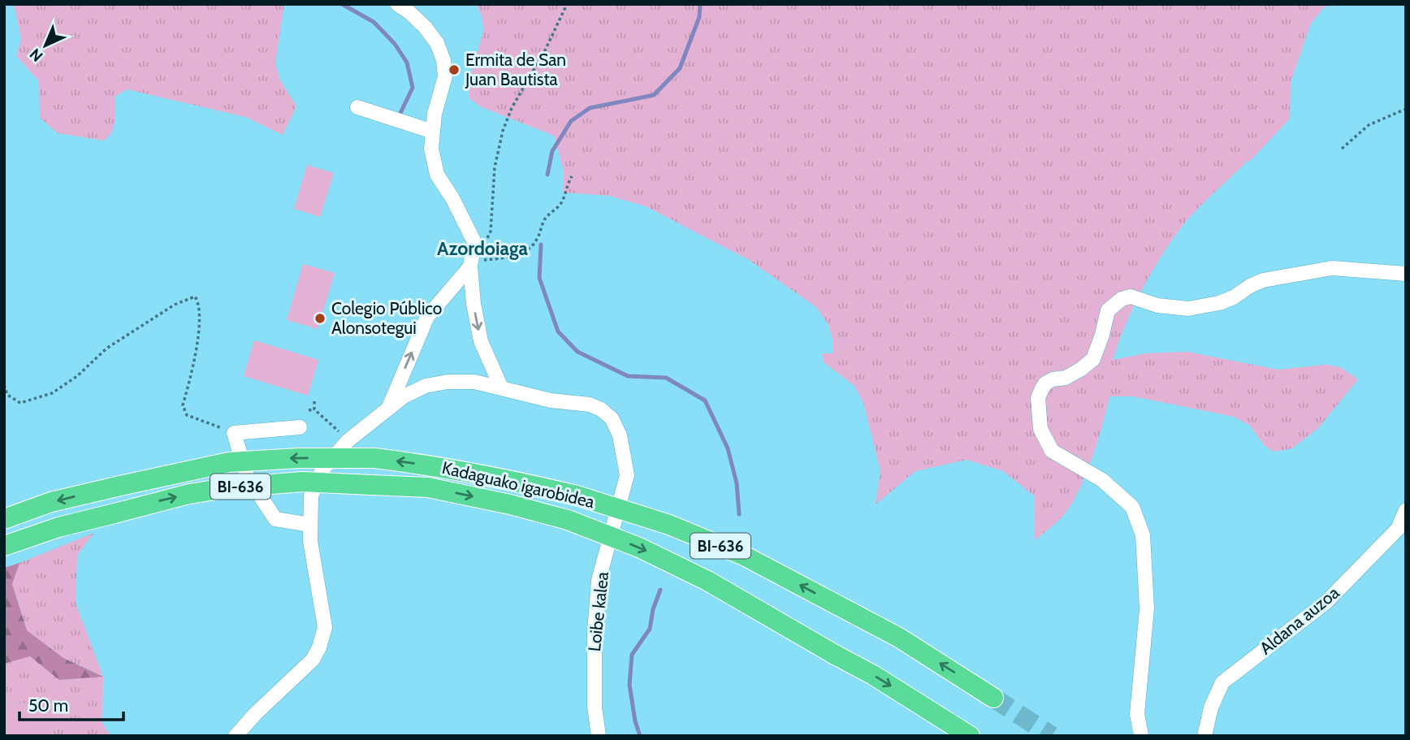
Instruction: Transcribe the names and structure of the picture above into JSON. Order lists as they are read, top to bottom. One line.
{"streets":{"highway":["Kadaguako igarobidea","BI-636"],"street":["Loibe kalea","Aldana auzoa"]},"districts":["Azordoiaga"],"places":["Ermita de San Juan Bautista","Colegio Público Alonsotegui"],"scale_bar":"50 m","north":"bottom left"}
